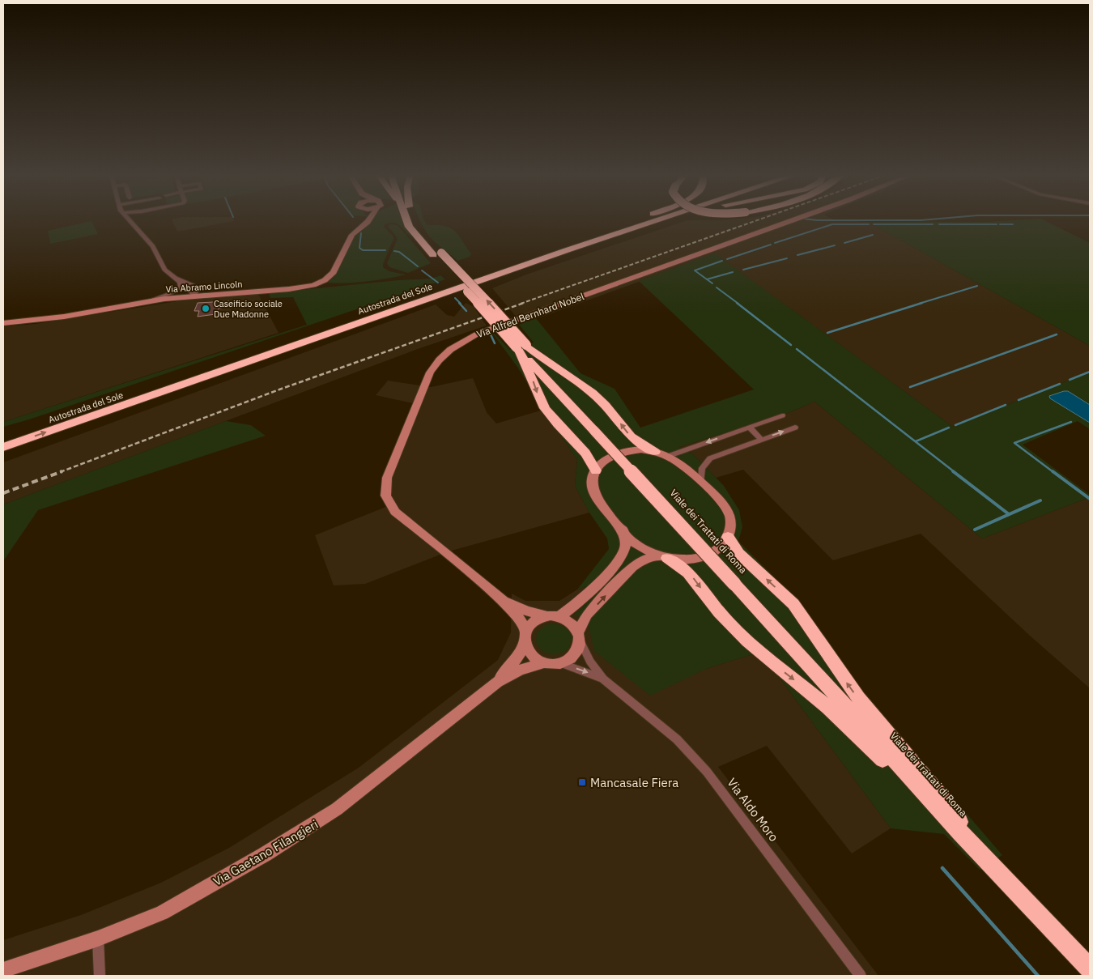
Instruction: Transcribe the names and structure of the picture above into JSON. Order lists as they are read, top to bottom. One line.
{"streets":{"highway":["Autostrada del Sole","Viale dei Trattati di Roma"],"street":["Via Abramo Lincoln","Via Alfred Bernhard Nobel","Via Aldo Moro","Via Gaetano Filangieri"]},"crossings":[["Via Alfred Bernhard Nobel","Via Aldo Moro"],["Via Alfred Bernhard Nobel","Via Gaetano Filangieri"],["Via Aldo Moro","Via Gaetano Filangieri"]],"places":{"other":["Caseificio sociale Due Madonne"],"transit":["Mancasale Fiera"]}}
